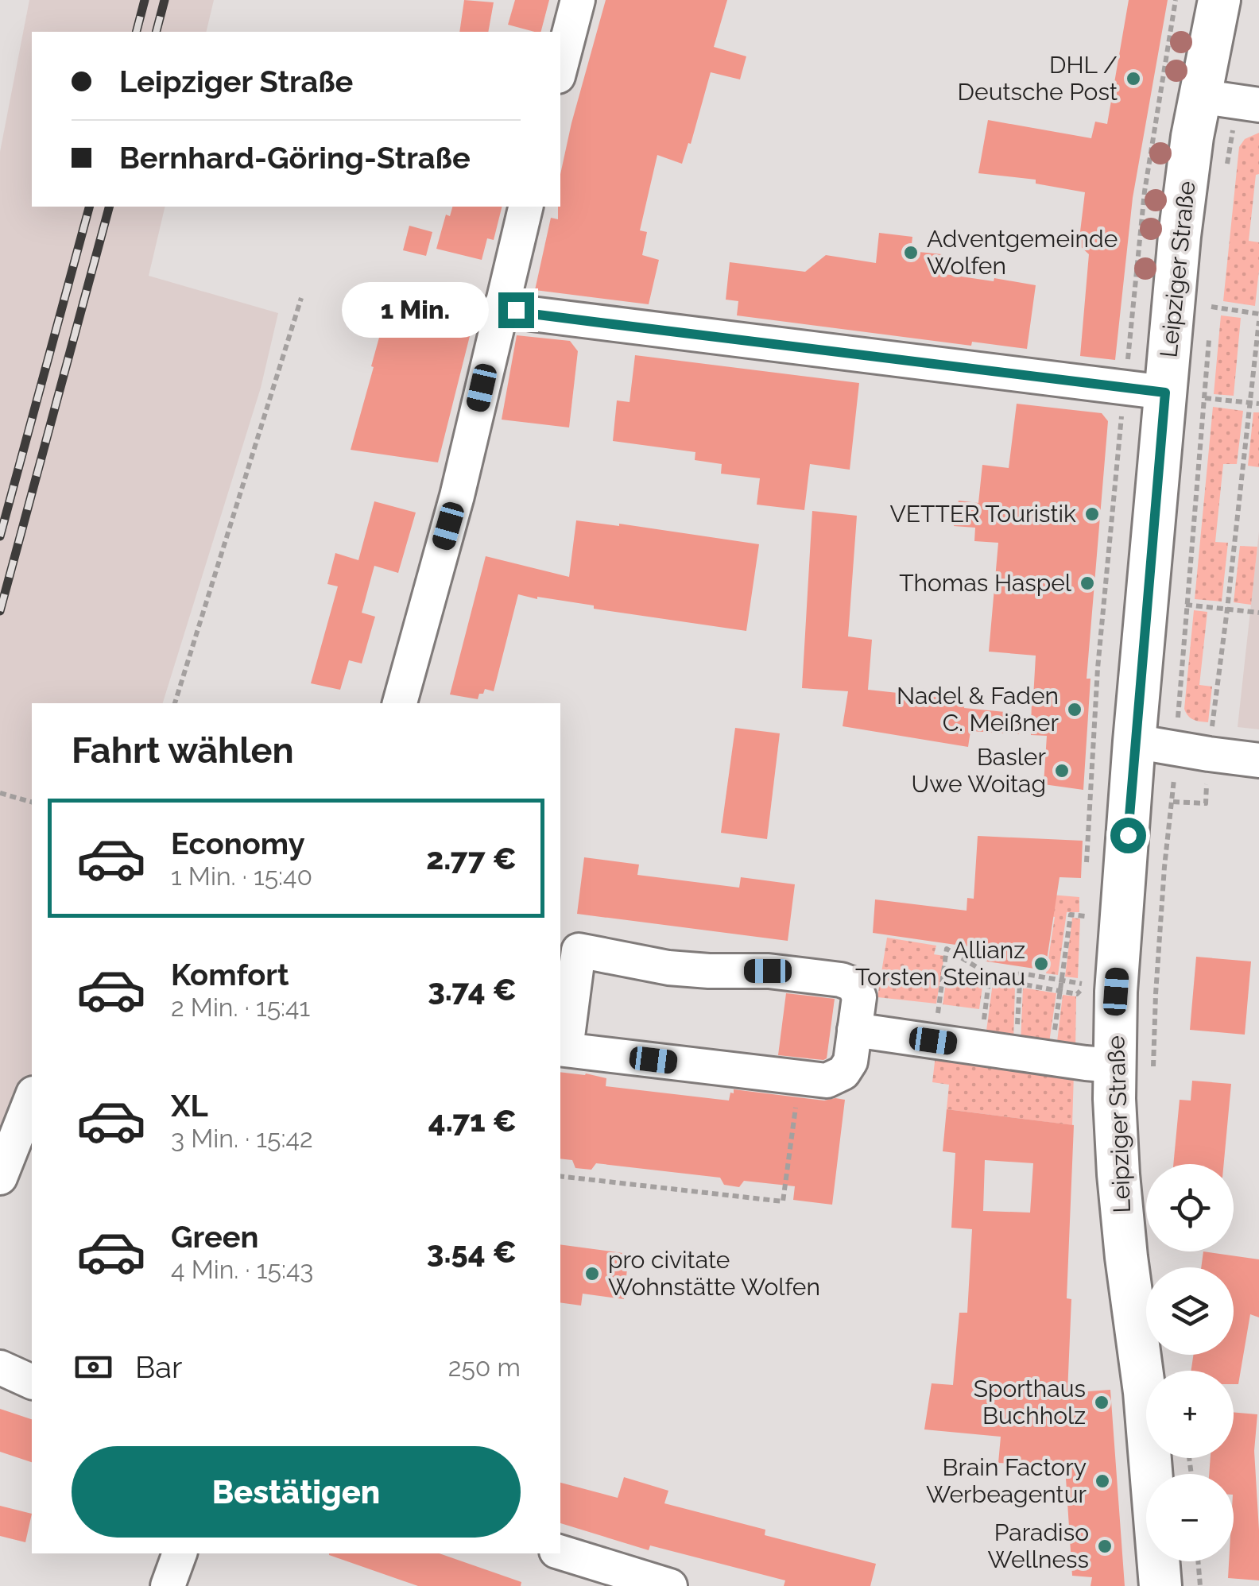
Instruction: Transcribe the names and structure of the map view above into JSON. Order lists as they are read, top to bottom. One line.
{"streets":{"main road":["Leipziger Straße"]},"places":["DHL / Deutsche Post","Adventgemeinde Wolfen","VETTER Touristik","Thomas Haspel","Nadel & Faden C. Meißner","Basler Uwe Woitag","Allianz Torsten Steinau","pro civitate Wohnstätte Wolfen","Sporthaus Buchholz","Brain Factory Werbeagentur","Paradiso Wellness"],"page":{"banner":["Leipziger Straße","Bernhard-Göring-Straße"],"bubble":"1 Min.","heading":"Fahrt wählen","list":[{"name":"Economy","note":"1 Min. · 15:40","value":"2.77 €"},{"name":"Komfort","note":"2 Min. · 15:41","value":"3.74 €"},{"name":"XL","note":"3 Min. · 15:42","value":"4.71 €"},{"name":"Green","note":"4 Min. · 15:43","value":"3.54 €"}],"map_buttons":["+","−"],"pay":["Bar","250 m"],"buttons":"Bestätigen"}}
